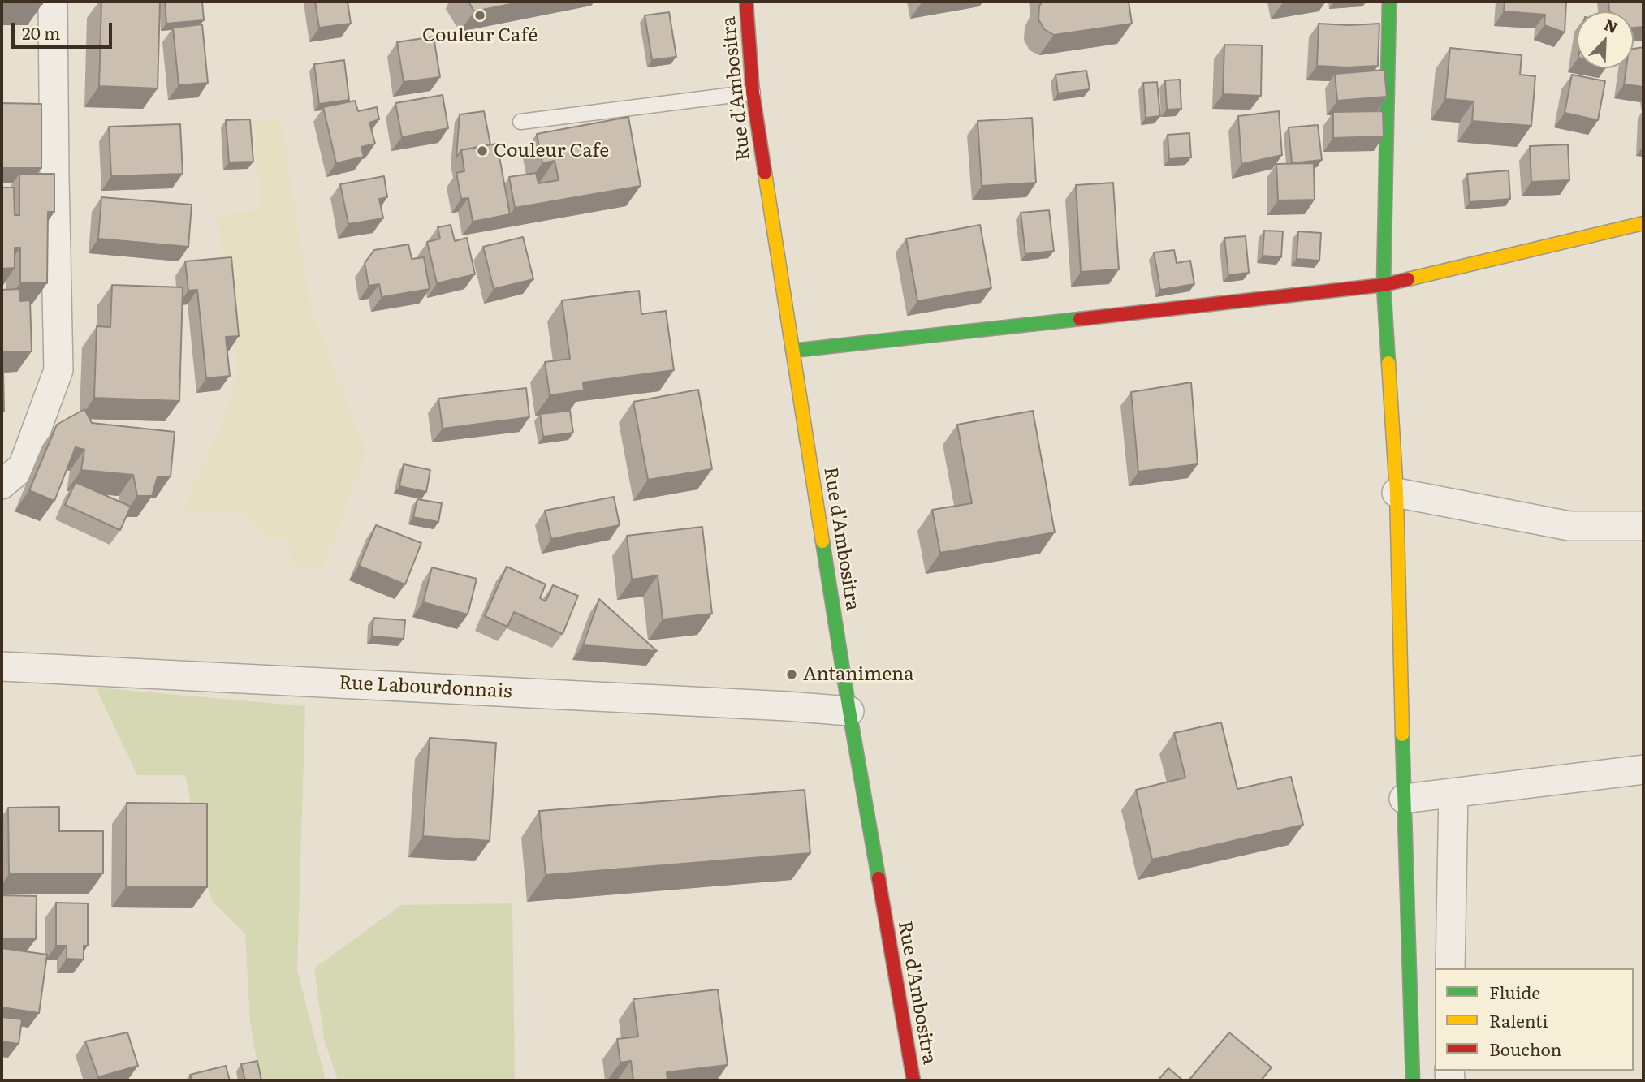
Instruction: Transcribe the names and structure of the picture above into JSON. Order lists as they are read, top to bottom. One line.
{"streets":{"street":["Rue d'Ambositra","Rue Labourdonnais"]},"crossings":[["Rue d'Ambositra","Rue Labourdonnais"]],"places":["Couleur Café","Couleur Cafe","Antanimena"],"legend":["Fluide","Ralenti","Bouchon"],"scale_bar":"20 m","north":"top right"}
